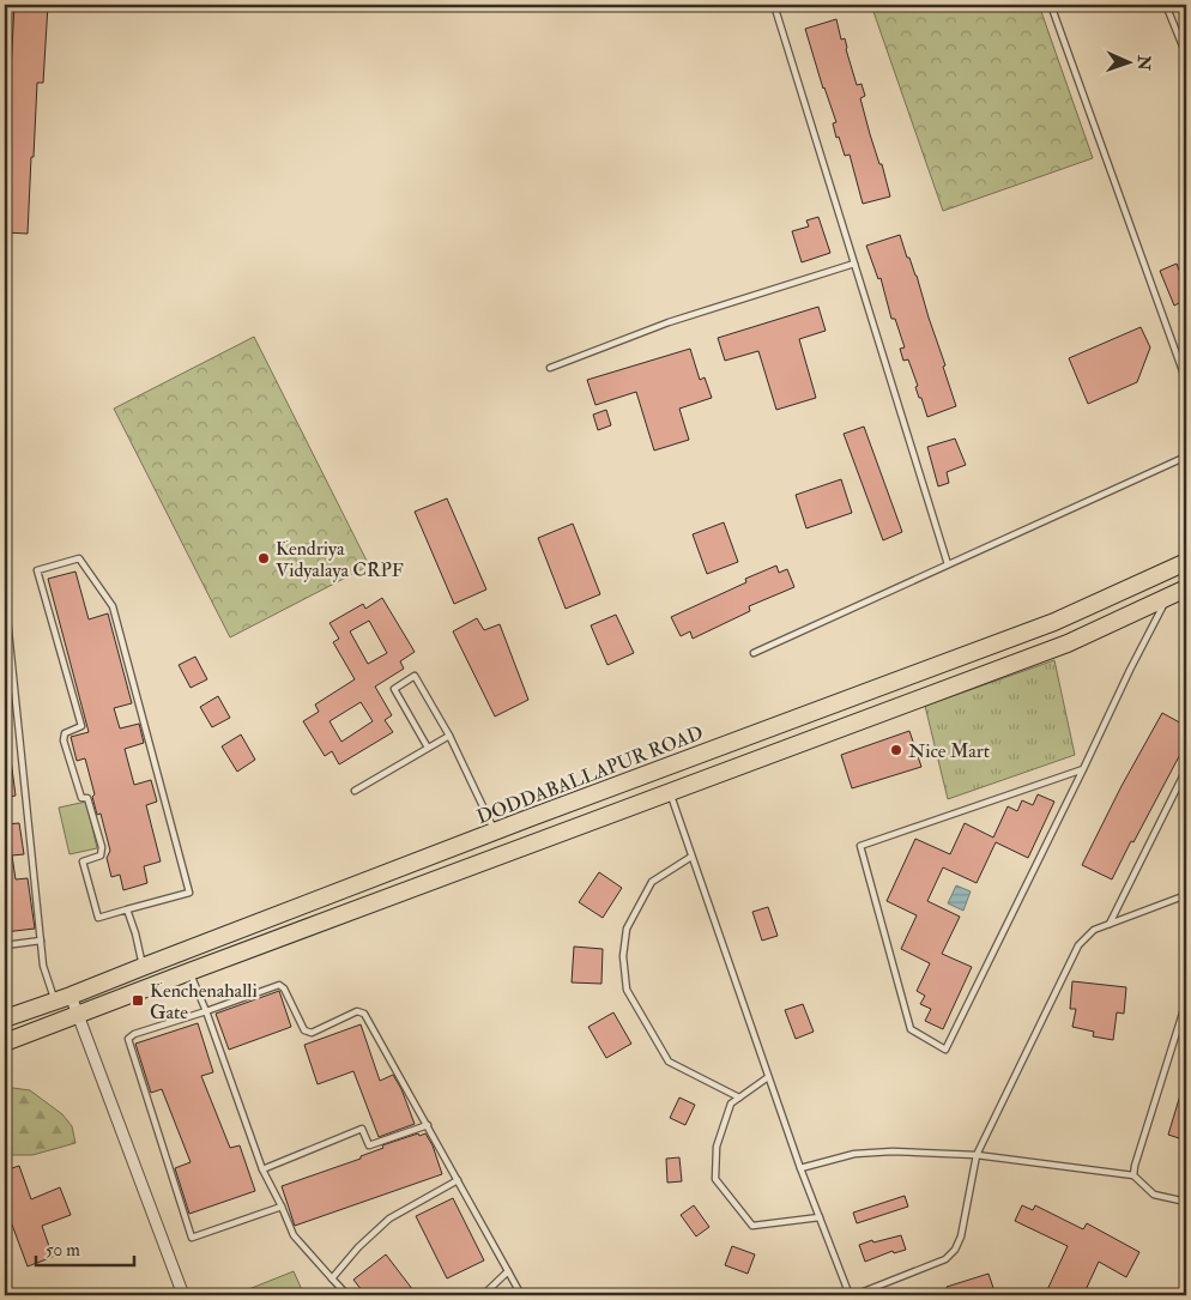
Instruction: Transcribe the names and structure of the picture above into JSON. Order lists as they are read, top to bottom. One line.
{"streets":{"main road":["DODDABALLAPUR ROAD"]},"places":{"other":["Kendriya Vidyalaya CRPF","Nice Mart"],"transit":["Kenchenahalli Gate"]},"scale_bar":"50 m","north":"right"}
